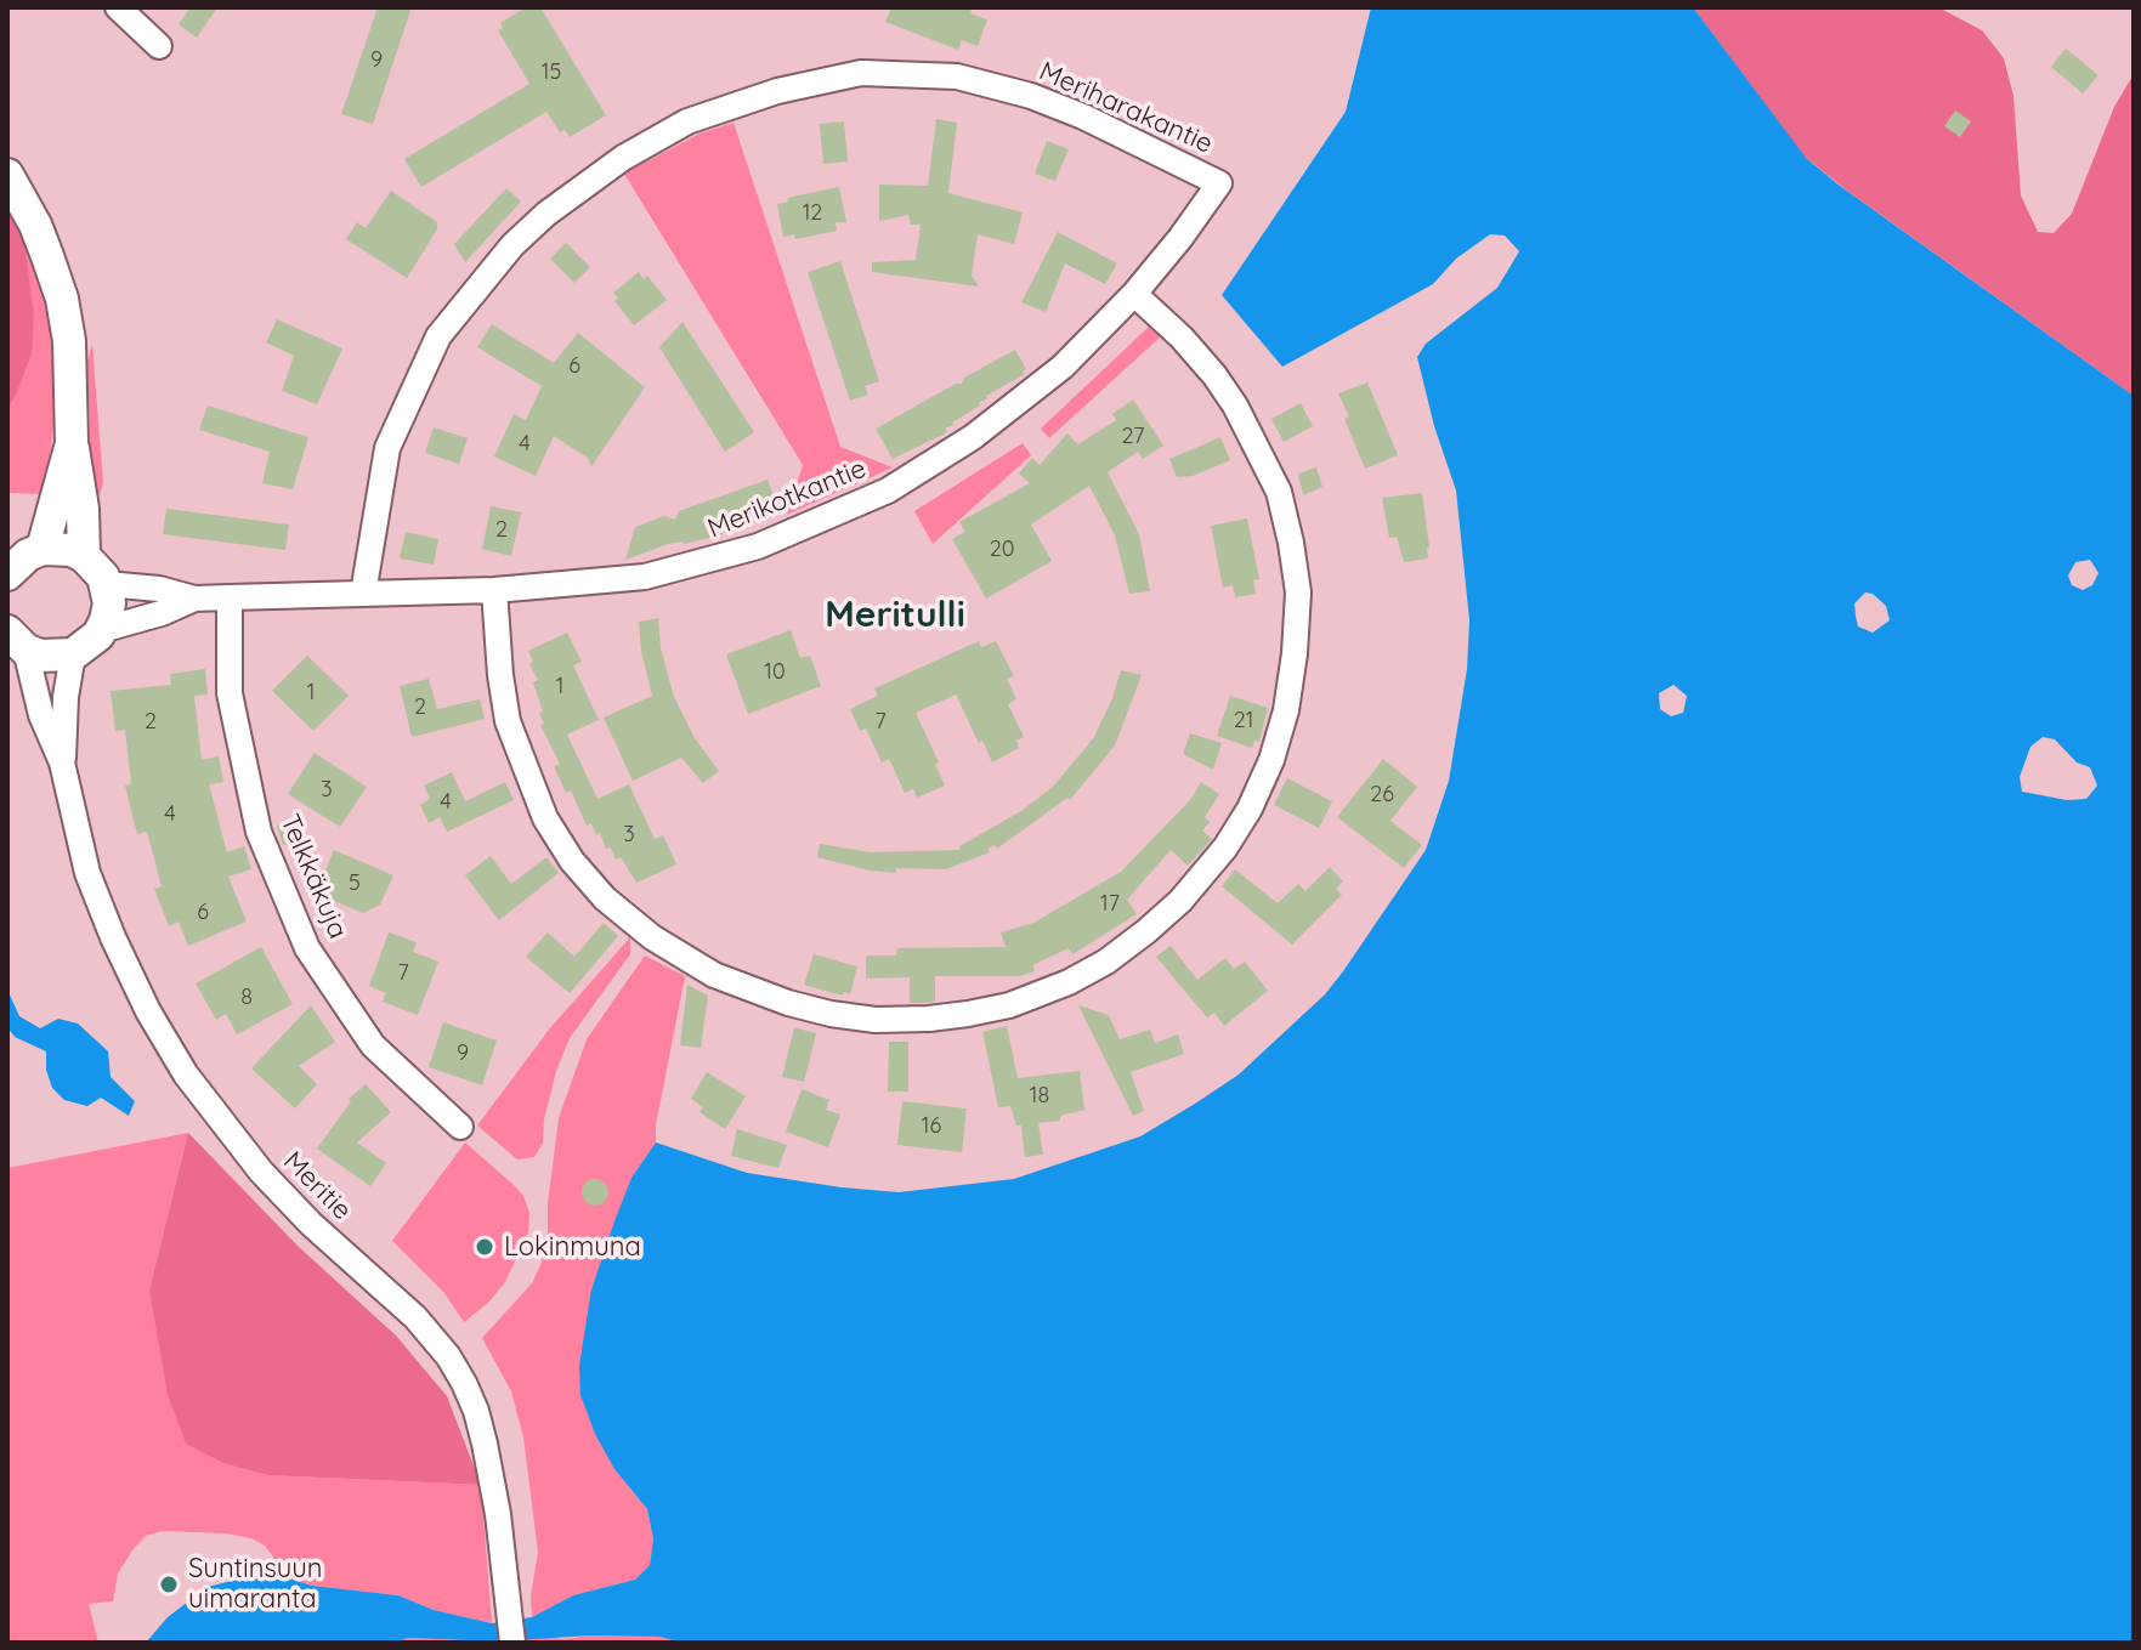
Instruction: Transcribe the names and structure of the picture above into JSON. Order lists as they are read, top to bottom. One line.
{"streets":{"street":["Meriharakantie","Merikotkantie","Telkkäkuja","Meritie"]},"crossings":[["Meriharakantie","Merikotkantie"],["Merikotkantie","Telkkäkuja"]],"districts":["Meritulli"],"places":["Lokinmuna","Suntinsuun uimaranta"],"house_numbers":["9","15","12","6","27","4","2","20","10","1","1","2","21","2","7","3","26","4","4","3","5","17","6","7","8","9","18","16"]}
